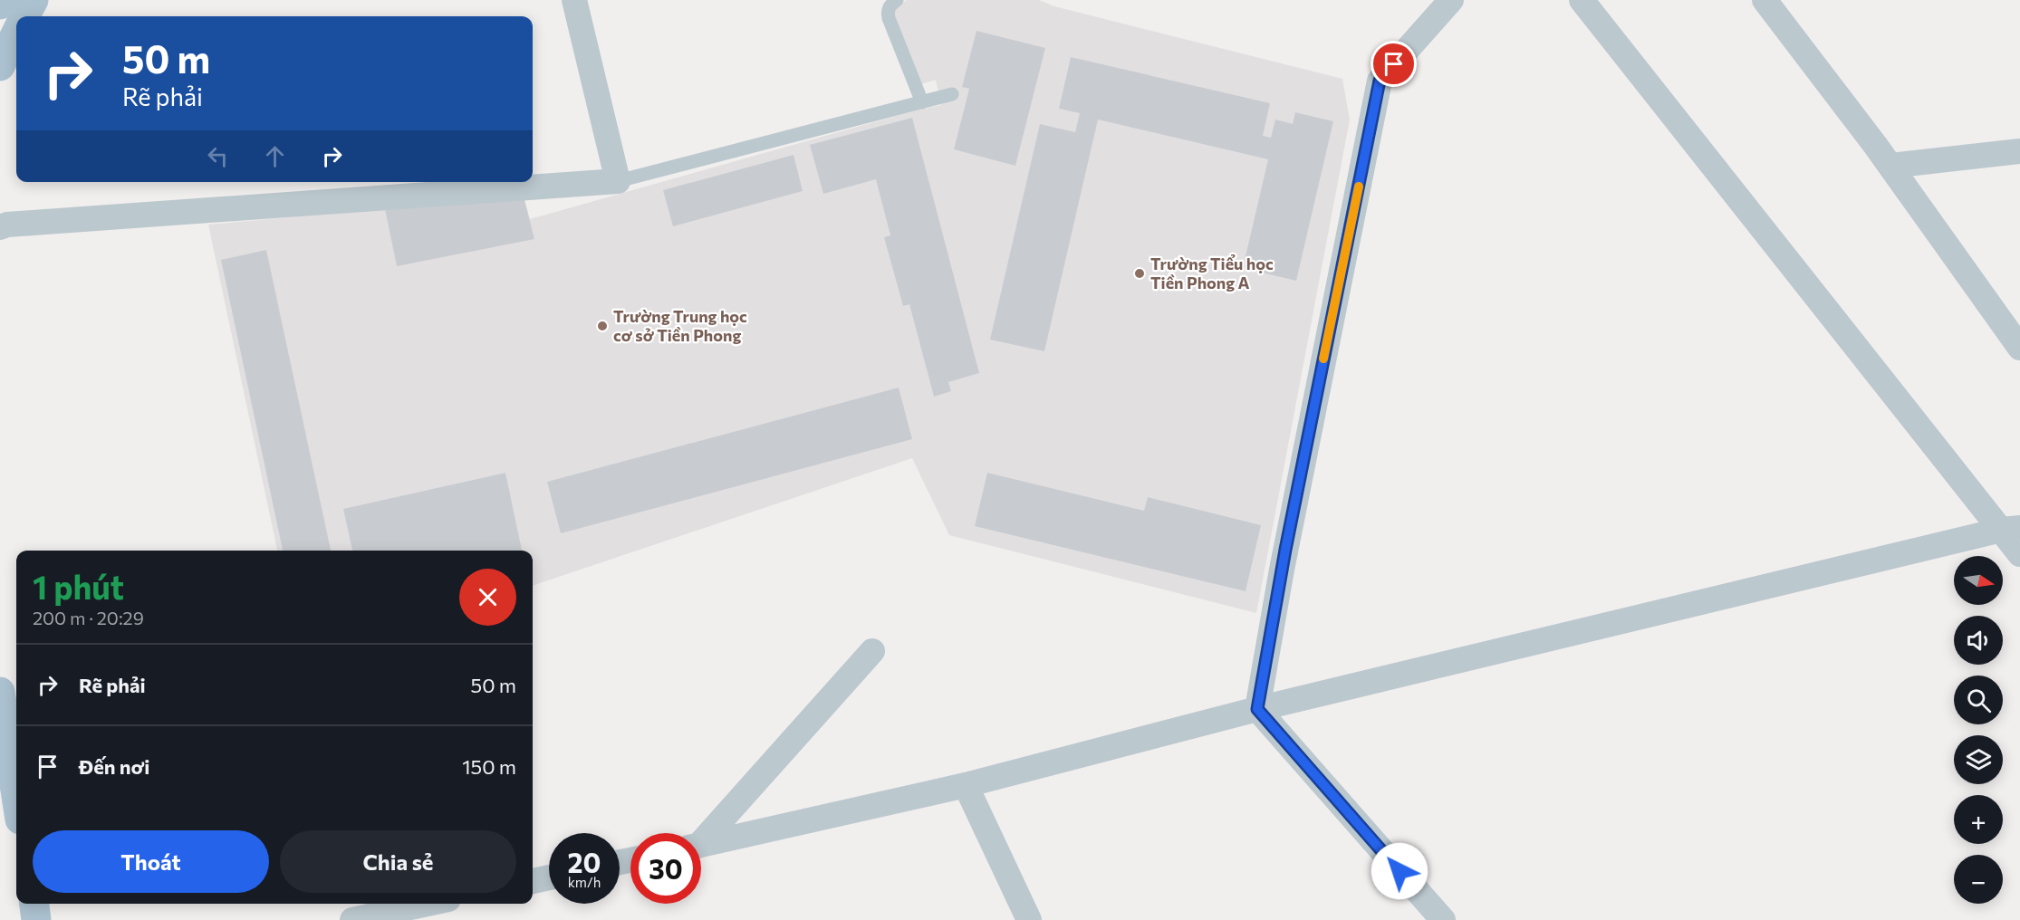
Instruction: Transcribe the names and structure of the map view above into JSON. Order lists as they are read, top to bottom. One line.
{"places":["Trường Tiểu học Tiền Phong A","Trường Trung học cơ sở Tiền Phong"],"north":"right","page":{"turn":["50 m","Rẽ phải"],"heading":["1 phút","200 m · 20:29"],"map_buttons":["+","−"],"list":[{"name":"Rẽ phải","value":"50 m"},{"name":"Đến nơi","value":"150 m"}],"buttons":["Thoát","Chia sẻ"],"speed":"20 km/h","limit":"30"}}
